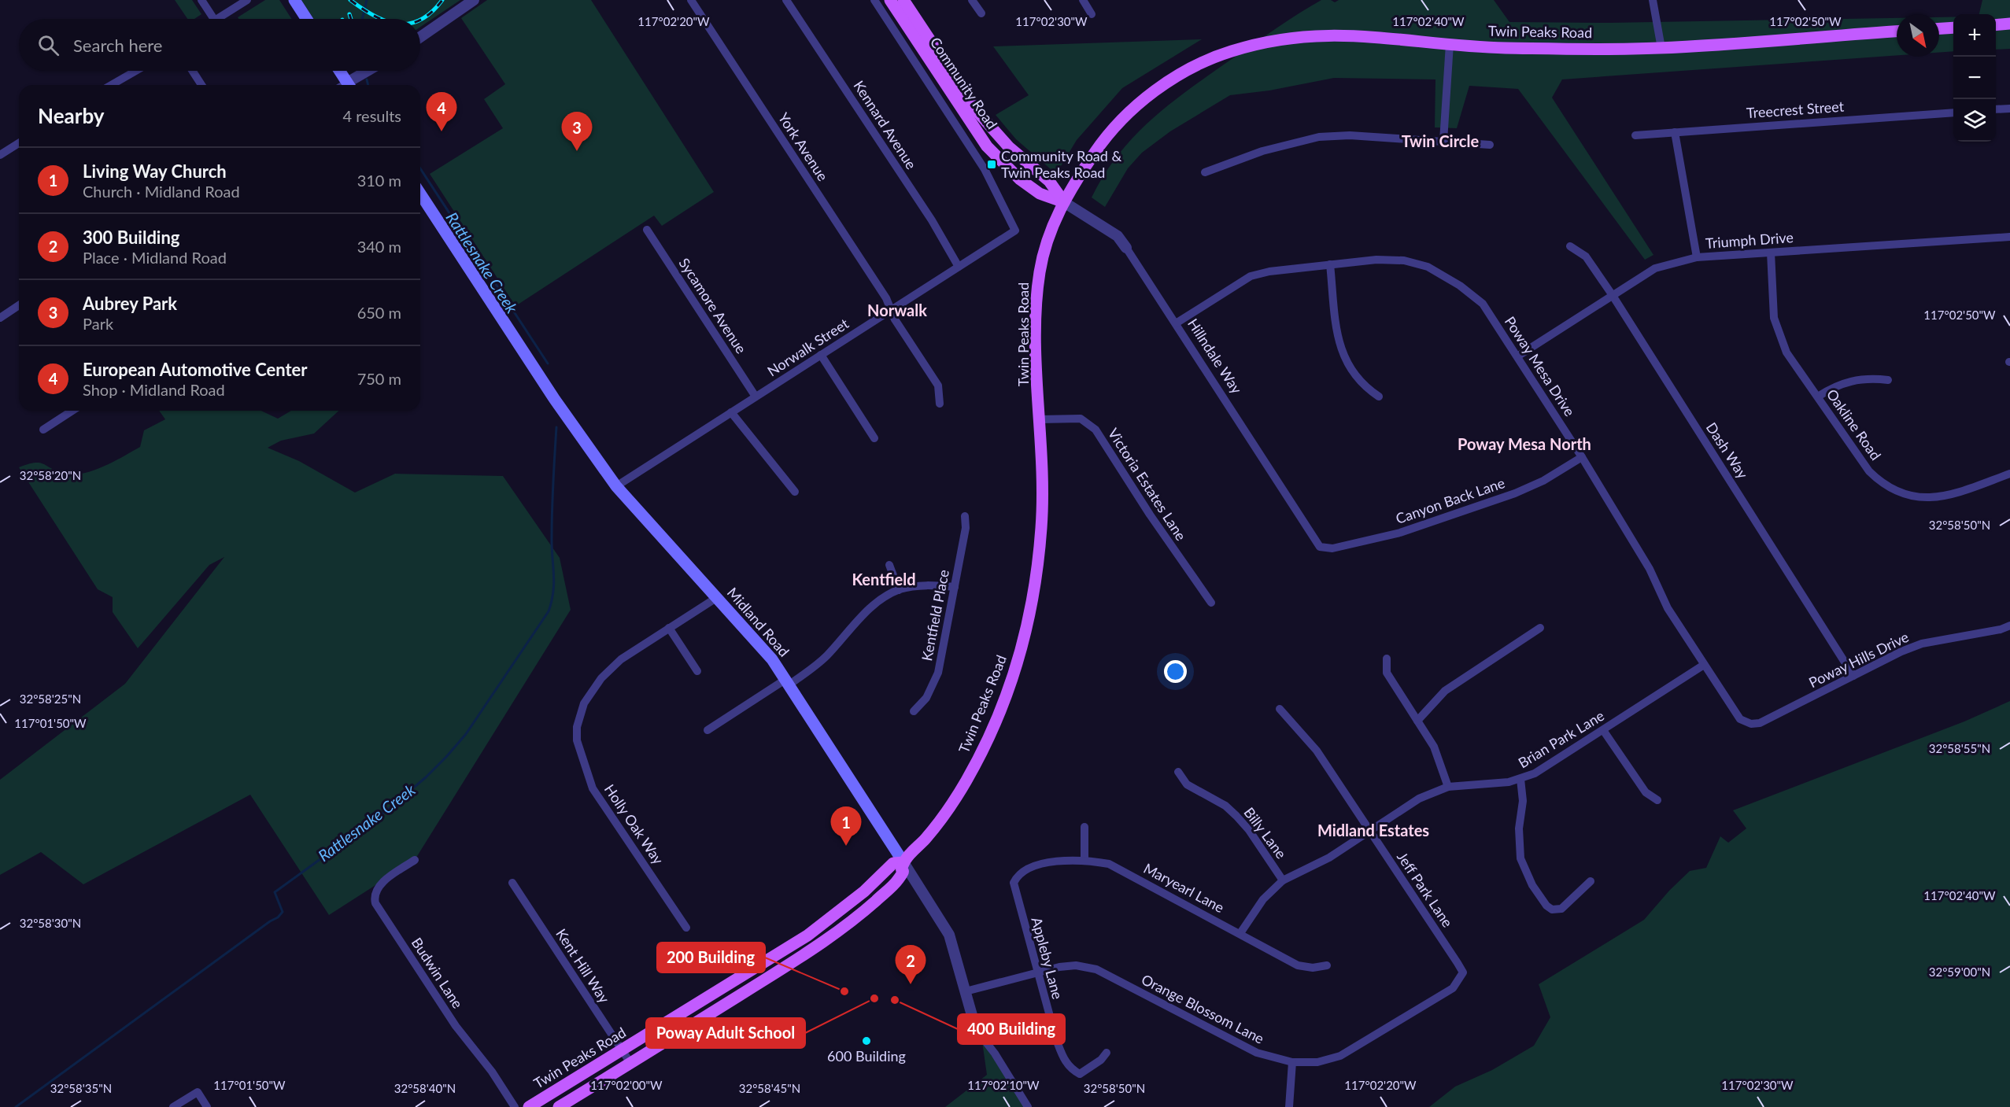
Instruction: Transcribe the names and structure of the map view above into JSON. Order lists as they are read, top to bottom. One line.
{"streets":{"main road":["Twin Peaks Road","Community Road","Midland Road"],"street":["Treecrest Street","Kennard Avenue","York Avenue","Triumph Drive","Sycamore Avenue","Norwalk Street","Hillndale Way","Poway Mesa Drive","Oakline Road","Dash Way","Victoria Estates Lane","Canyon Back Lane","Kentfield Place","Poway Hills Drive","Brian Park Lane","Holly Oak Way","Billy Lane","Maryearl Lane","Jeff Park Lane","Appleby Lane","Kent Hill Way","Budwin Lane","Orange Blossom Lane"]},"crossings":[["Twin Peaks Road","Community Road"],["Twin Peaks Road","Hillndale Way"],["Twin Peaks Road","Victoria Estates Lane"],["Twin Peaks Road","Midland Road"],["Twin Peaks Road","Kent Hill Way"],["Community Road","Hillndale Way"],["Kennard Avenue","Norwalk Street"],["York Avenue","Norwalk Street"],["Triumph Drive","Poway Mesa Drive"],["Triumph Drive","Oakline Road"],["Triumph Drive","Dash Way"],["Sycamore Avenue","Norwalk Street"],["Norwalk Street","Midland Road"],["Hillndale Way","Poway Mesa Drive"],["Hillndale Way","Canyon Back Lane"],["Poway Mesa Drive","Canyon Back Lane"],["Poway Mesa Drive","Poway Hills Drive"],["Poway Mesa Drive","Brian Park Lane"],["Dash Way","Poway Hills Drive"],["Midland Road","Holly Oak Way"],["Midland Road","Orange Blossom Lane"],["Brian Park Lane","Billy Lane"],["Brian Park Lane","Maryearl Lane"],["Brian Park Lane","Jeff Park Lane"],["Maryearl Lane","Appleby Lane"],["Jeff Park Lane","Orange Blossom Lane"],["Appleby Lane","Orange Blossom Lane"]],"districts":["Twin Circle","Norwalk","Poway Mesa North","Kentfield","Midland Estates"],"water":["Rattlesnake Creek"],"places":{"transit":["Community Road & Twin Peaks Road"],"other":["200 Building","Poway Adult School","400 Building","600 Building"]},"north":"bottom right","page":{"map_buttons":["+","−"],"search":"Search here","heading":["Nearby","4 results"],"pins":["4","3","1","2"],"list":[{"mark":"1","name":"Living Way Church","note":"Church · Midland Road","value":"310 m"},{"mark":"2","name":"300 Building","note":"Place · Midland Road","value":"340 m"},{"mark":"3","name":"Aubrey Park","note":"Park","value":"650 m"},{"mark":"4","name":"European Automotive Center","note":"Shop · Midland Road","value":"750 m"}]},"coordinates":["117°02'20\"W","117°02'30\"W","117°02'40\"W","117°02'50\"W","32°58'20\"N","32°58'50\"N","32°58'25\"N","117°01'50\"W","32°58'55\"N","32°58'30\"N","32°59'00\"N","117°02'00\"W","117°02'10\"W","32°58'35\"N","32°58'40\"N","32°58'45\"N"]}
